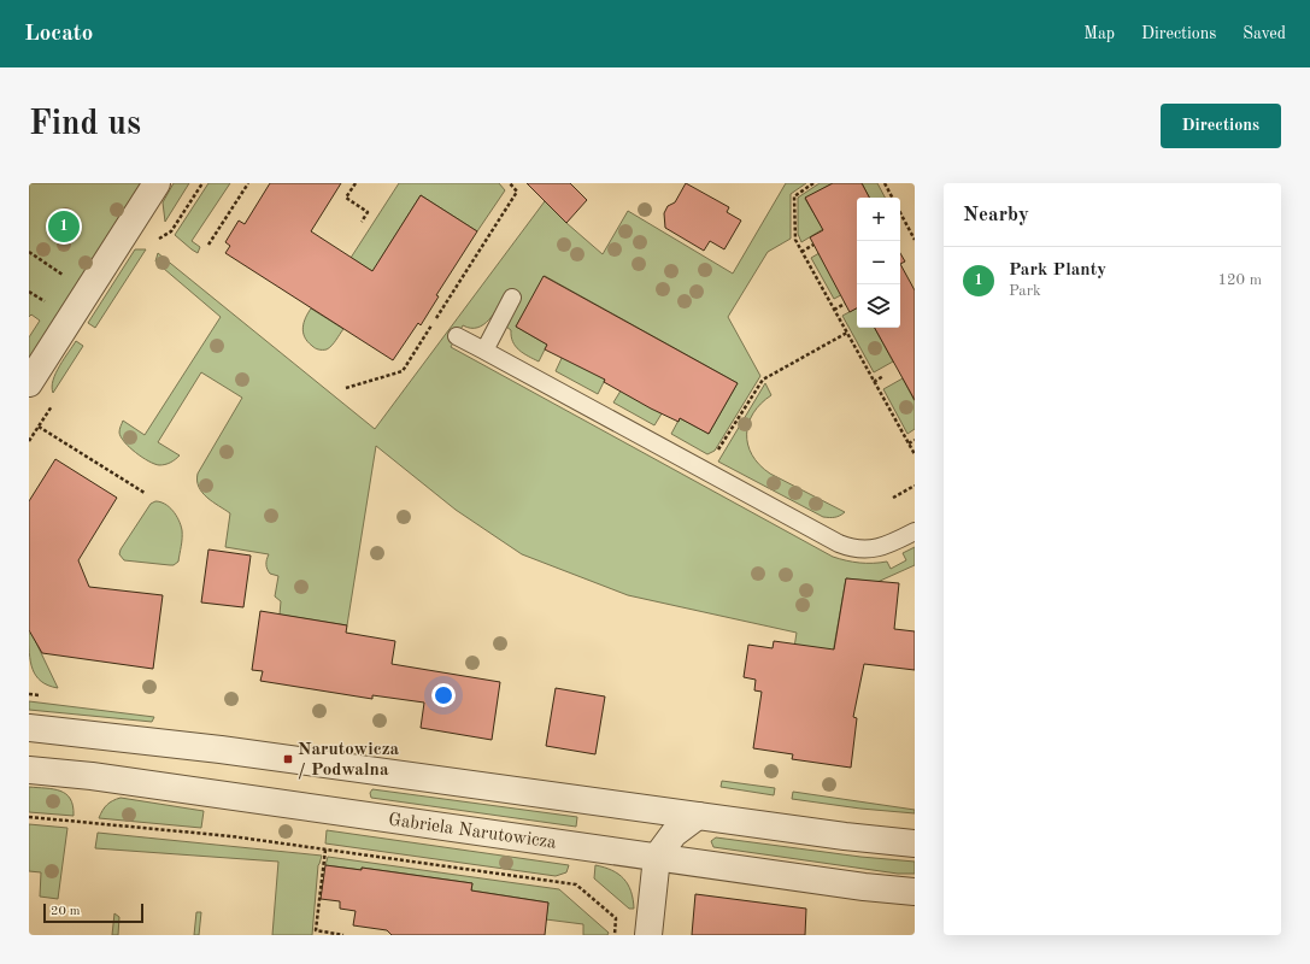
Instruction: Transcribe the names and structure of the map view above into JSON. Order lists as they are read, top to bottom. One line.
{"streets":{"street":["Gabriela Narutowicza"]},"places":{"transit":["Narutowicza / Podwalna"]},"scale_bar":"20 m","page":{"header":"Locato","nav":["Map","Directions","Saved"],"buttons":"Directions","title":"Find us","heading":"Nearby","map_buttons":["+","−"],"pins":"1","list":[{"mark":"1","name":"Park Planty","note":"Park","value":"120 m"}],"scale":"20 m"}}
